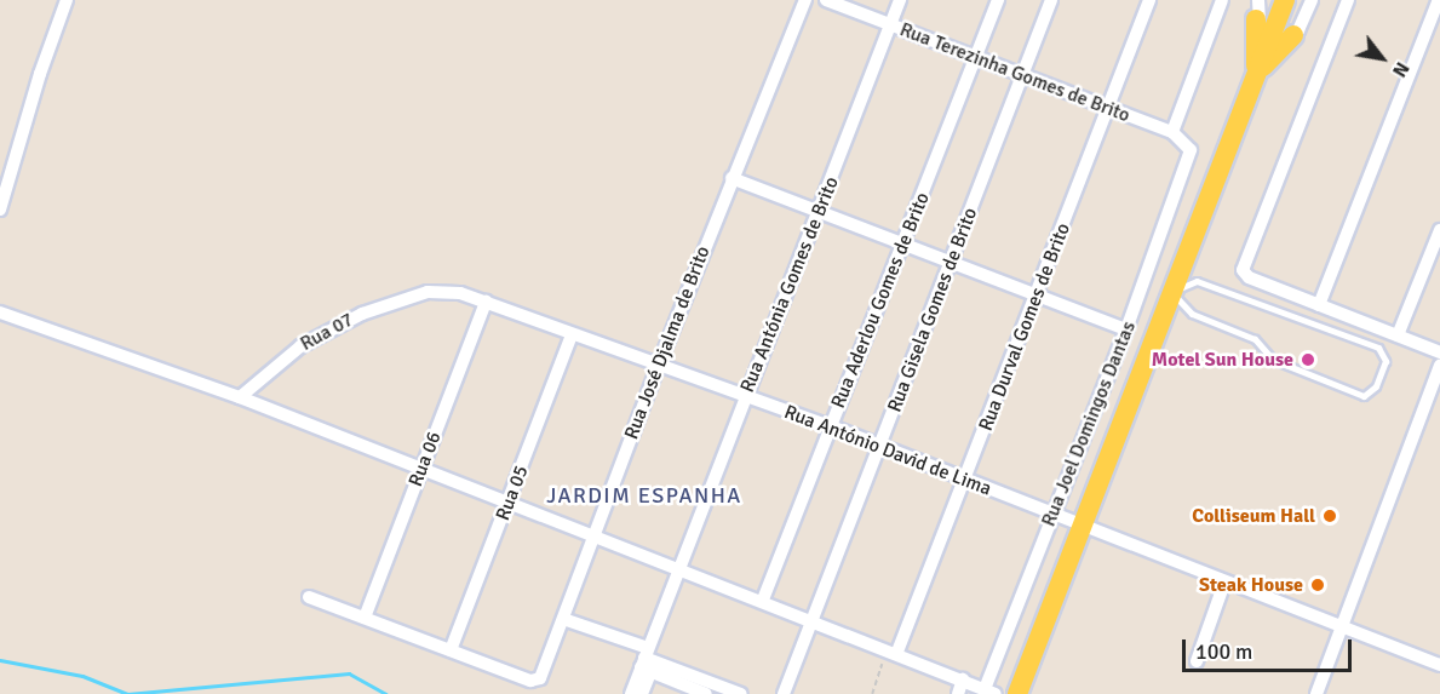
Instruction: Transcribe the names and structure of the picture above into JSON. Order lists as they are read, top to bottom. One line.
{"streets":{"street":["Rua Terezinha Gomes de Brito","Rua Antónia Gomes de Brito","Rua Aderlou Gomes de Brito","Rua Gisela Gomes de Brito","Rua Durval Gomes de Brito","Rua 07","Rua José Djalma de Brito","Rua Joel Domingos Dantas","Rua António David de Lima","Rua 06","Rua 05"]},"crossings":[["Rua Terezinha Gomes de Brito","Rua Antónia Gomes de Brito"],["Rua Terezinha Gomes de Brito","Rua Aderlou Gomes de Brito"],["Rua Terezinha Gomes de Brito","Rua Gisela Gomes de Brito"],["Rua Terezinha Gomes de Brito","Rua Durval Gomes de Brito"],["Rua Terezinha Gomes de Brito","Rua Joel Domingos Dantas"],["Rua Antónia Gomes de Brito","Rua António David de Lima"],["Rua Aderlou Gomes de Brito","Rua António David de Lima"],["Rua Gisela Gomes de Brito","Rua António David de Lima"],["Rua Durval Gomes de Brito","Rua António David de Lima"],["Rua 07","Rua António David de Lima"],["Rua José Djalma de Brito","Rua António David de Lima"],["Rua José Djalma de Brito","Rua 05"],["Rua Joel Domingos Dantas","Rua António David de Lima"],["Rua António David de Lima","Rua 06"],["Rua António David de Lima","Rua 05"]],"districts":["JARDIM ESPANHA"],"places":["Motel Sun House","Colliseum Hall","Steak House"],"scale_bar":"100 m","north":"bottom right"}
